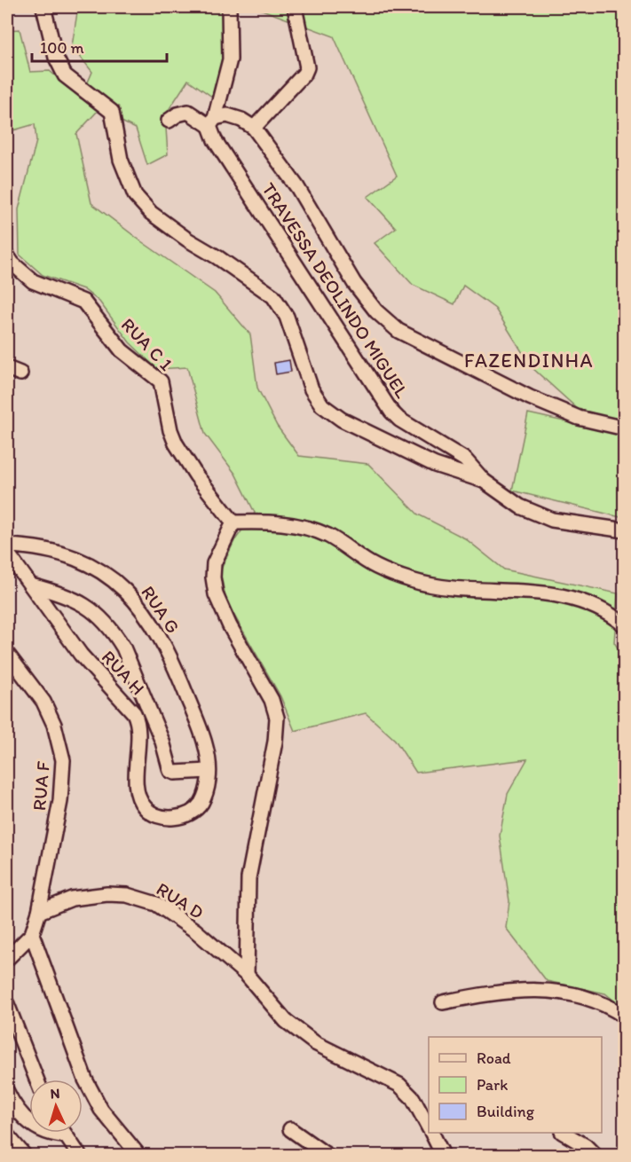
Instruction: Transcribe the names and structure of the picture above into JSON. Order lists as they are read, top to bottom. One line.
{"streets":{"street":["TRAVESSA DEOLINDO MIGUEL","RUA C 1","RUA G","RUA H","RUA F","RUA D"]},"crossings":[["RUA G","RUA H"],["RUA F","RUA D"]],"districts":["FAZENDINHA"],"legend":["Road","Park","Building"],"scale_bar":"100 m","north":"top"}
